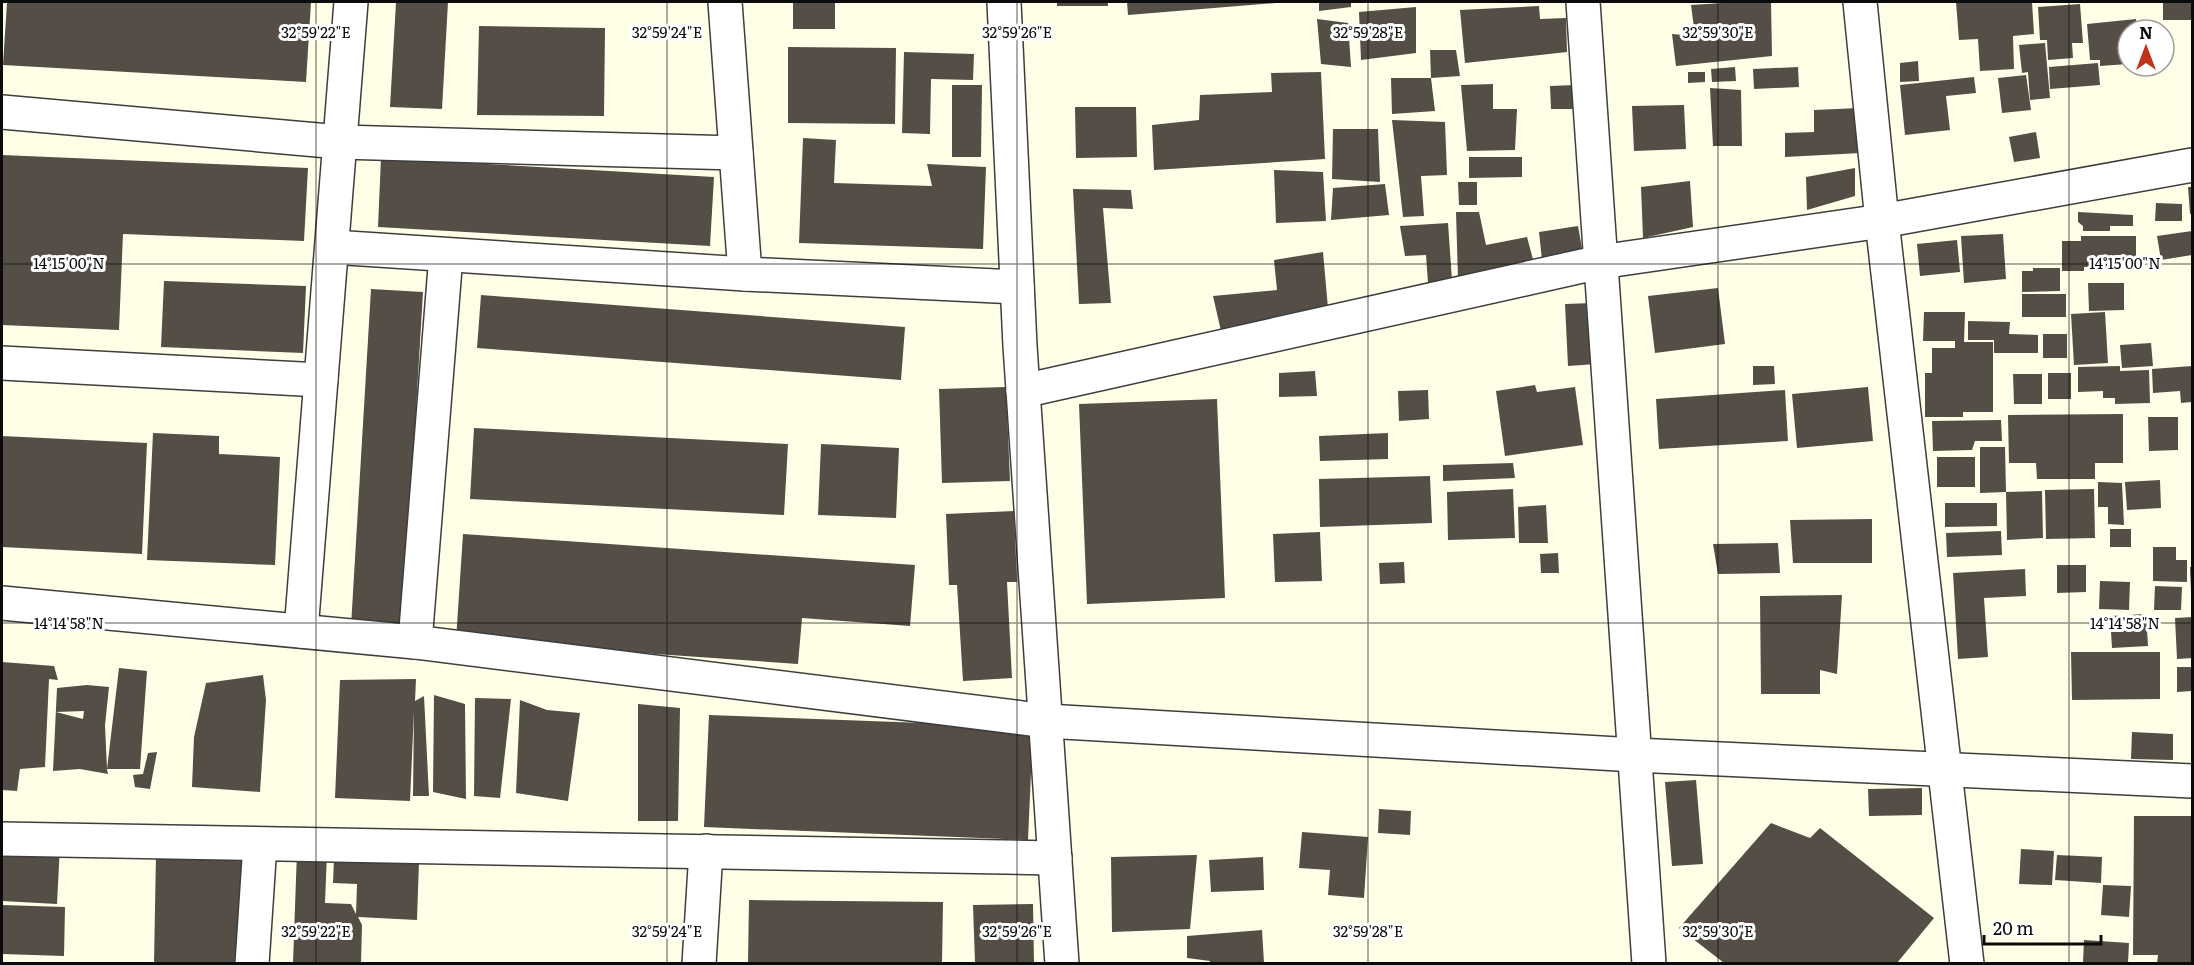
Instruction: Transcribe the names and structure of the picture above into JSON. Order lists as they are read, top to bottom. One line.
{"scale_bar":"20 m","north":"top","coordinates":["32°59'22\"E","32°59'24\"E","32°59'26\"E","32°59'28\"E","32°59'30\"E","14°15'00\"N","14°14'58\"N"]}
